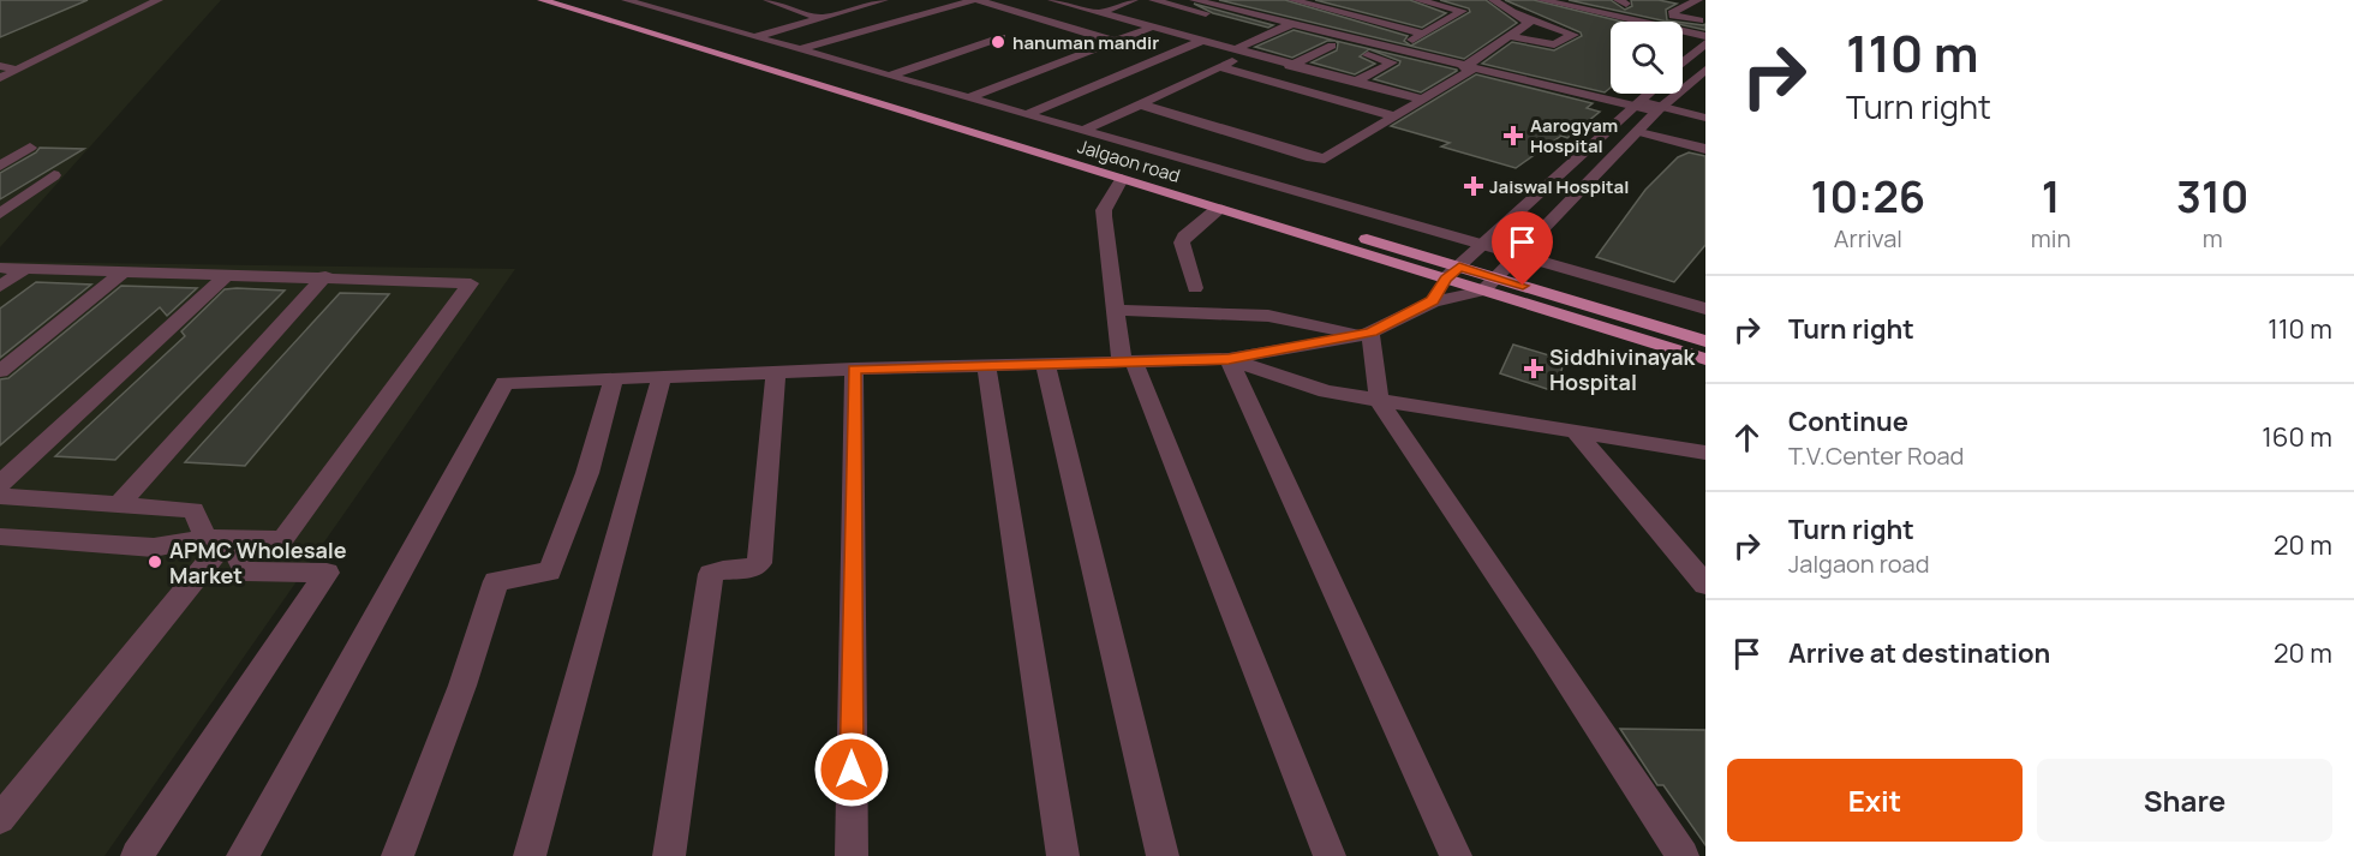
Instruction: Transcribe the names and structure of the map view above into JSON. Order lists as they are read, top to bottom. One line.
{"streets":{"highway":["Jalgaon road"]},"places":{"other":["hanuman mandir","APMC Wholesale Market"],"health":["Aarogyam Hospital","Jaiswal Hospital","Siddhivinayak Hospital"]},"page":{"turn":["110 m","Turn right"],"eta":["10:26","Arrival","1","min","310","m"],"list":[{"name":"Turn right","value":"110 m"},{"name":"Continue","note":"T.V.Center Road","value":"160 m"},{"name":"Turn right","note":"Jalgaon road","value":"20 m"},{"name":"Arrive at destination","value":"20 m"}],"buttons":["Exit","Share"]}}
